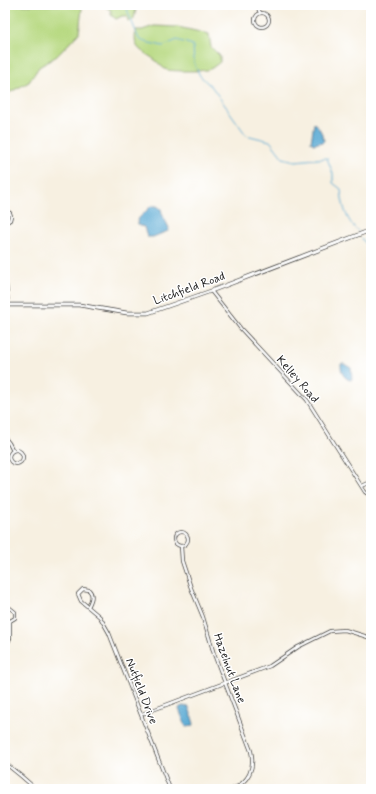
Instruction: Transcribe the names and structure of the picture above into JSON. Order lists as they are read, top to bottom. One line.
{"streets":{"street":["Litchfield Road","Kelley Road","Hazelnut Lane","Nutfield Drive"]},"crossings":[["Litchfield Road","Kelley Road"]]}
